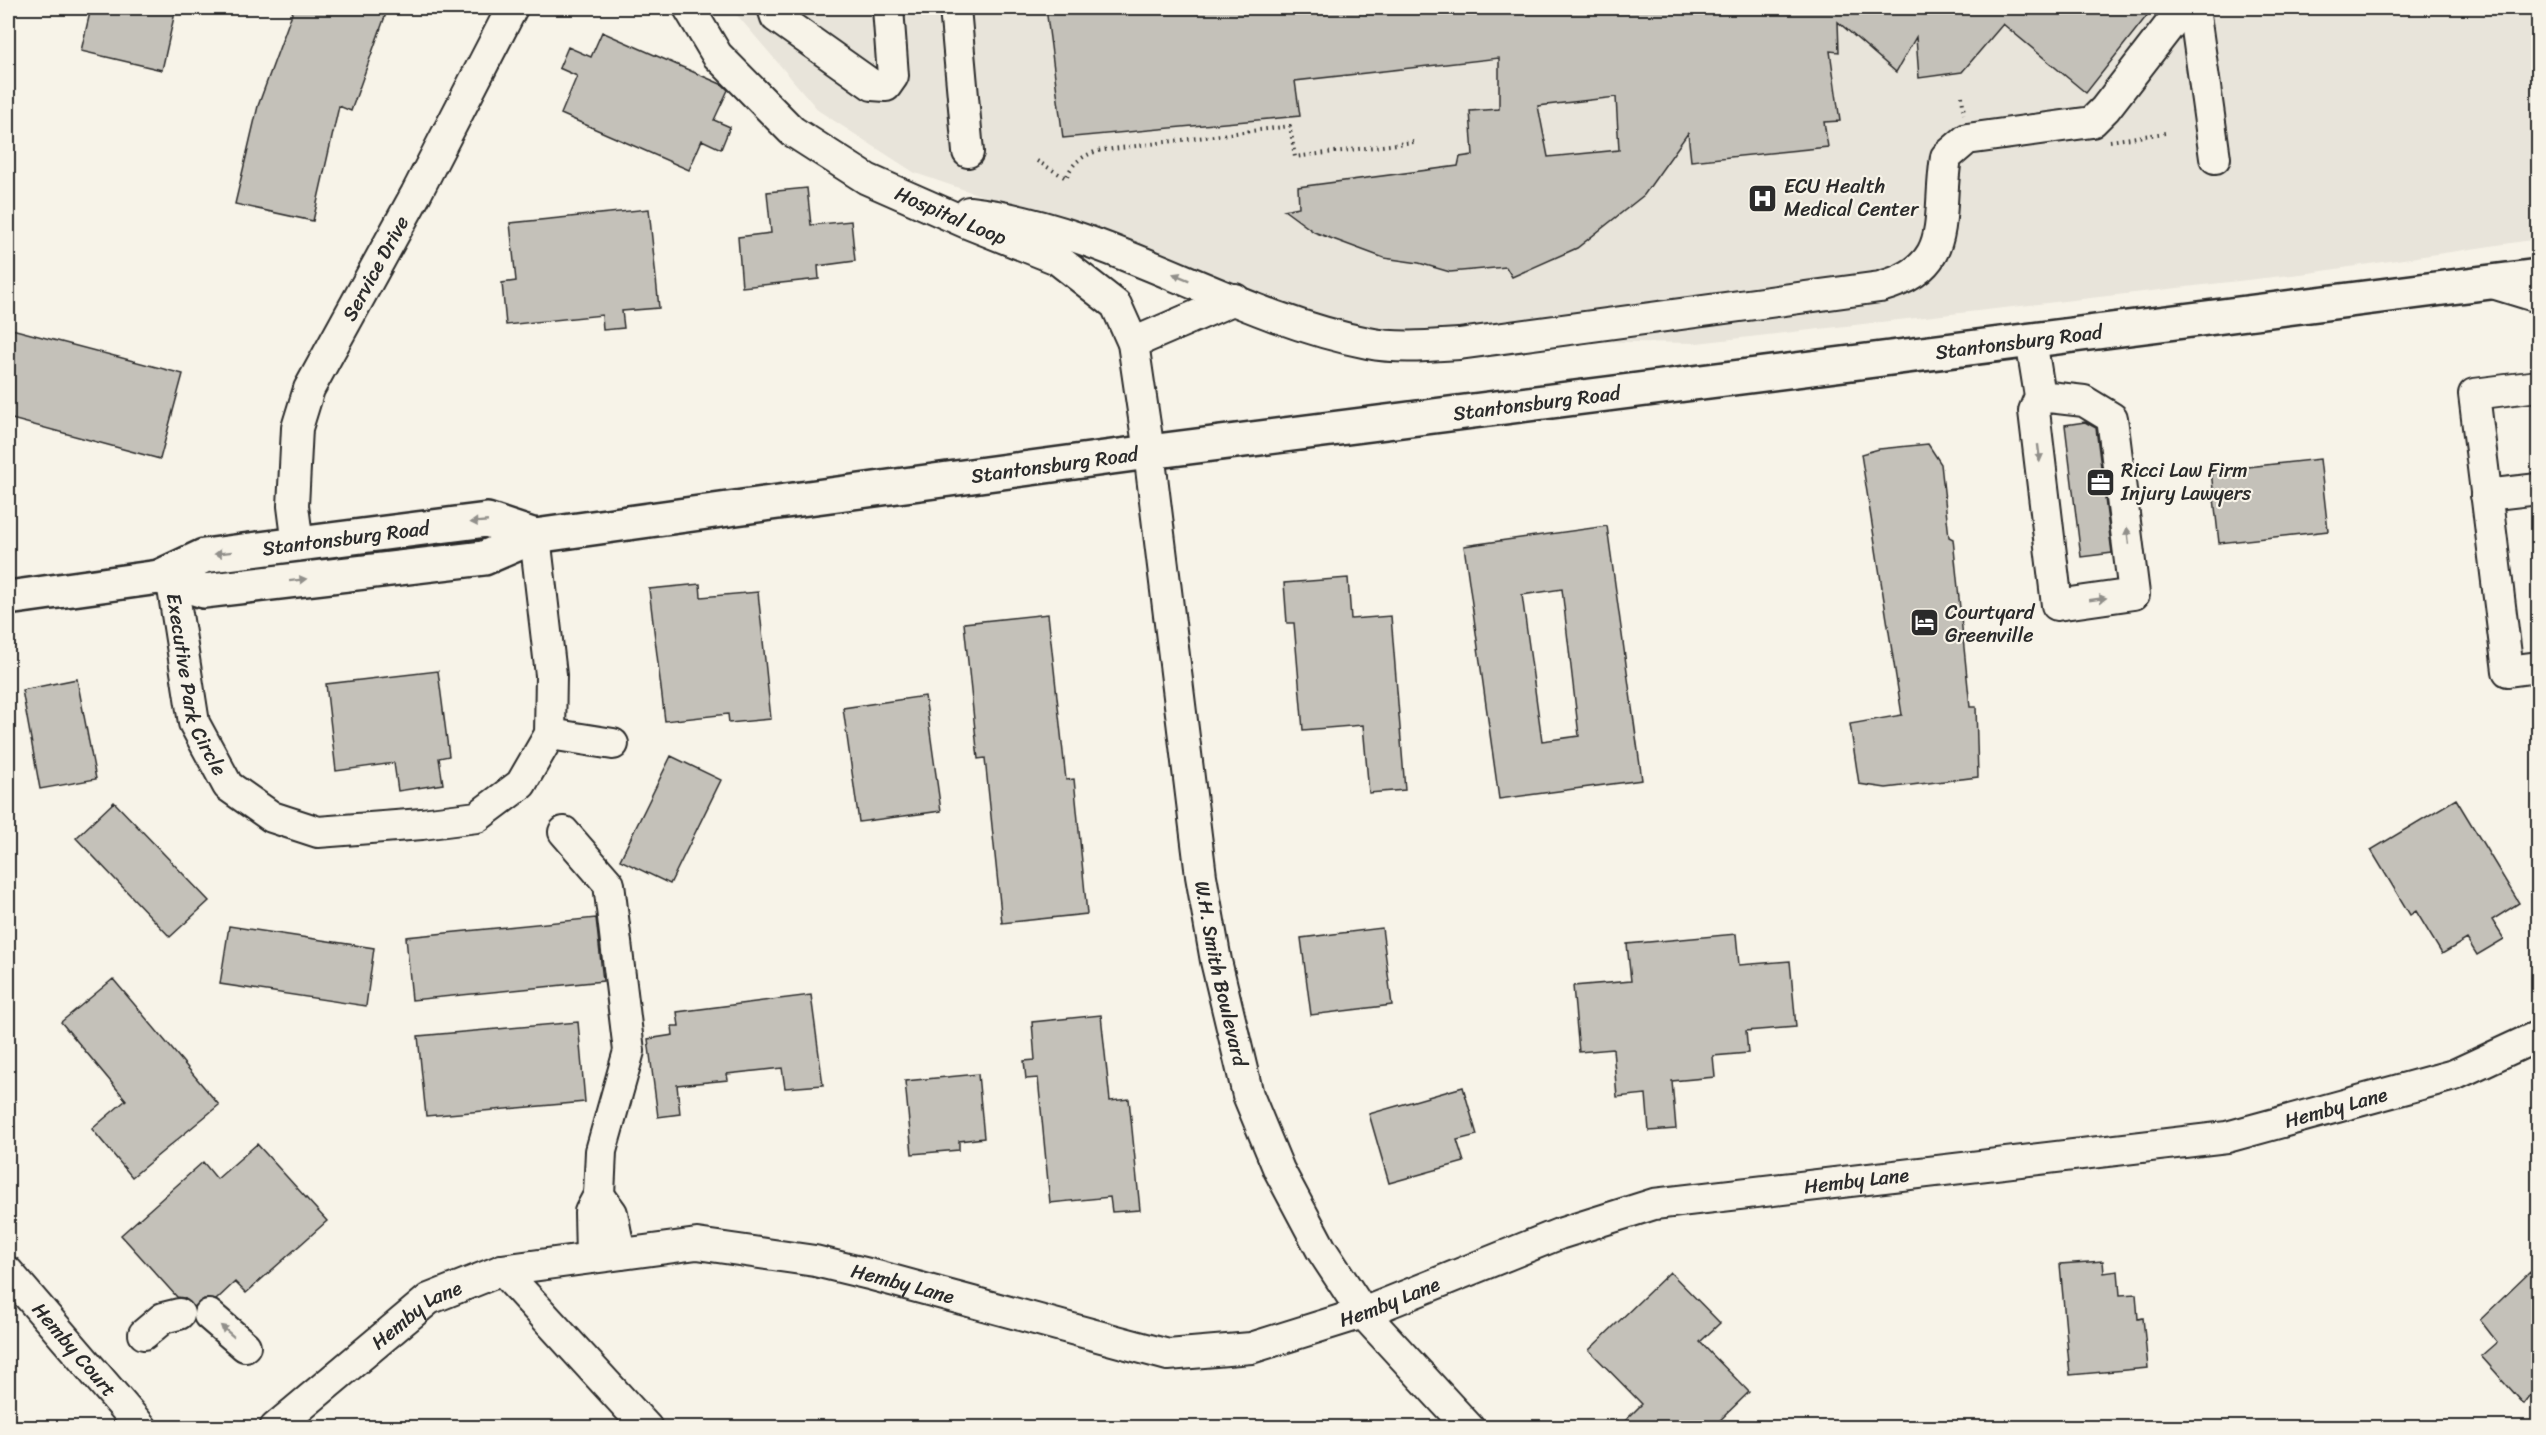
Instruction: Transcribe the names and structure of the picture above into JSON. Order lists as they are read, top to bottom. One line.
{"streets":{"main road":["Stantonsburg Road"],"street":["Hospital Loop","Service Drive","Executive Park Circle","W.H. Smith Boulevard","Hemby Lane","Hemby Court"]},"crossings":[["Hospital Loop","Stantonsburg Road"],["Hospital Loop","W.H. Smith Boulevard"],["Service Drive","Stantonsburg Road"],["Stantonsburg Road","Executive Park Circle"],["Stantonsburg Road","W.H. Smith Boulevard"],["W.H. Smith Boulevard","Hemby Lane"]],"places":{"hospital":["ECU Health Medical Center"],"office":["Ricci Law Firm Injury Lawyers"],"hotel":["Courtyard Greenville"]}}
